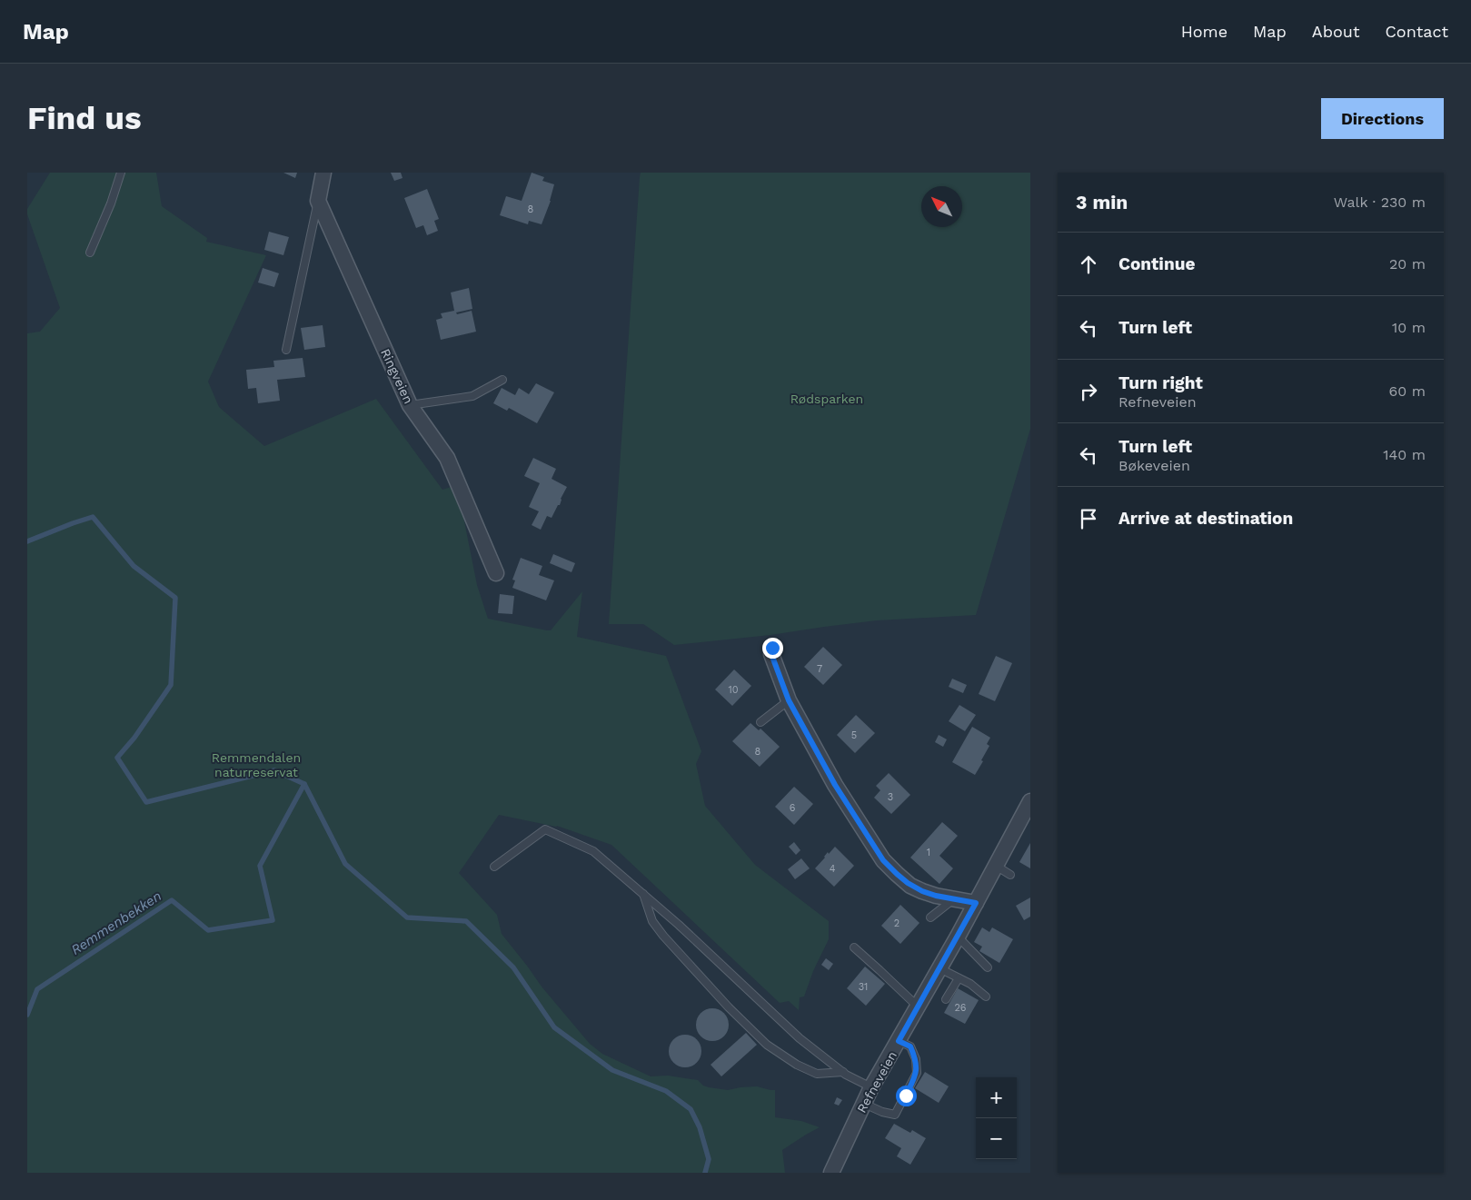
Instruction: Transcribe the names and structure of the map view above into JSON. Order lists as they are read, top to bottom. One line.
{"streets":{"street":["Ringveien","Refneveien"]},"water":["Remmenbekken"],"parks":["Rødsparken","Remmendalen naturreservat"],"house_numbers":["8","7","10","5","8","3","6","1","4","2","31","26"],"north":"top left","page":{"header":"Map","nav":["Home","Map","About","Contact"],"buttons":"Directions","title":"Find us","heading":["3 min","Walk · 230 m"],"list":[["Continue","20 m"],["Turn left","10 m"],["Turn right","Refneveien","60 m"],["Turn left","Bøkeveien","140 m"],"Arrive at destination"],"map_buttons":["+","−"]}}
